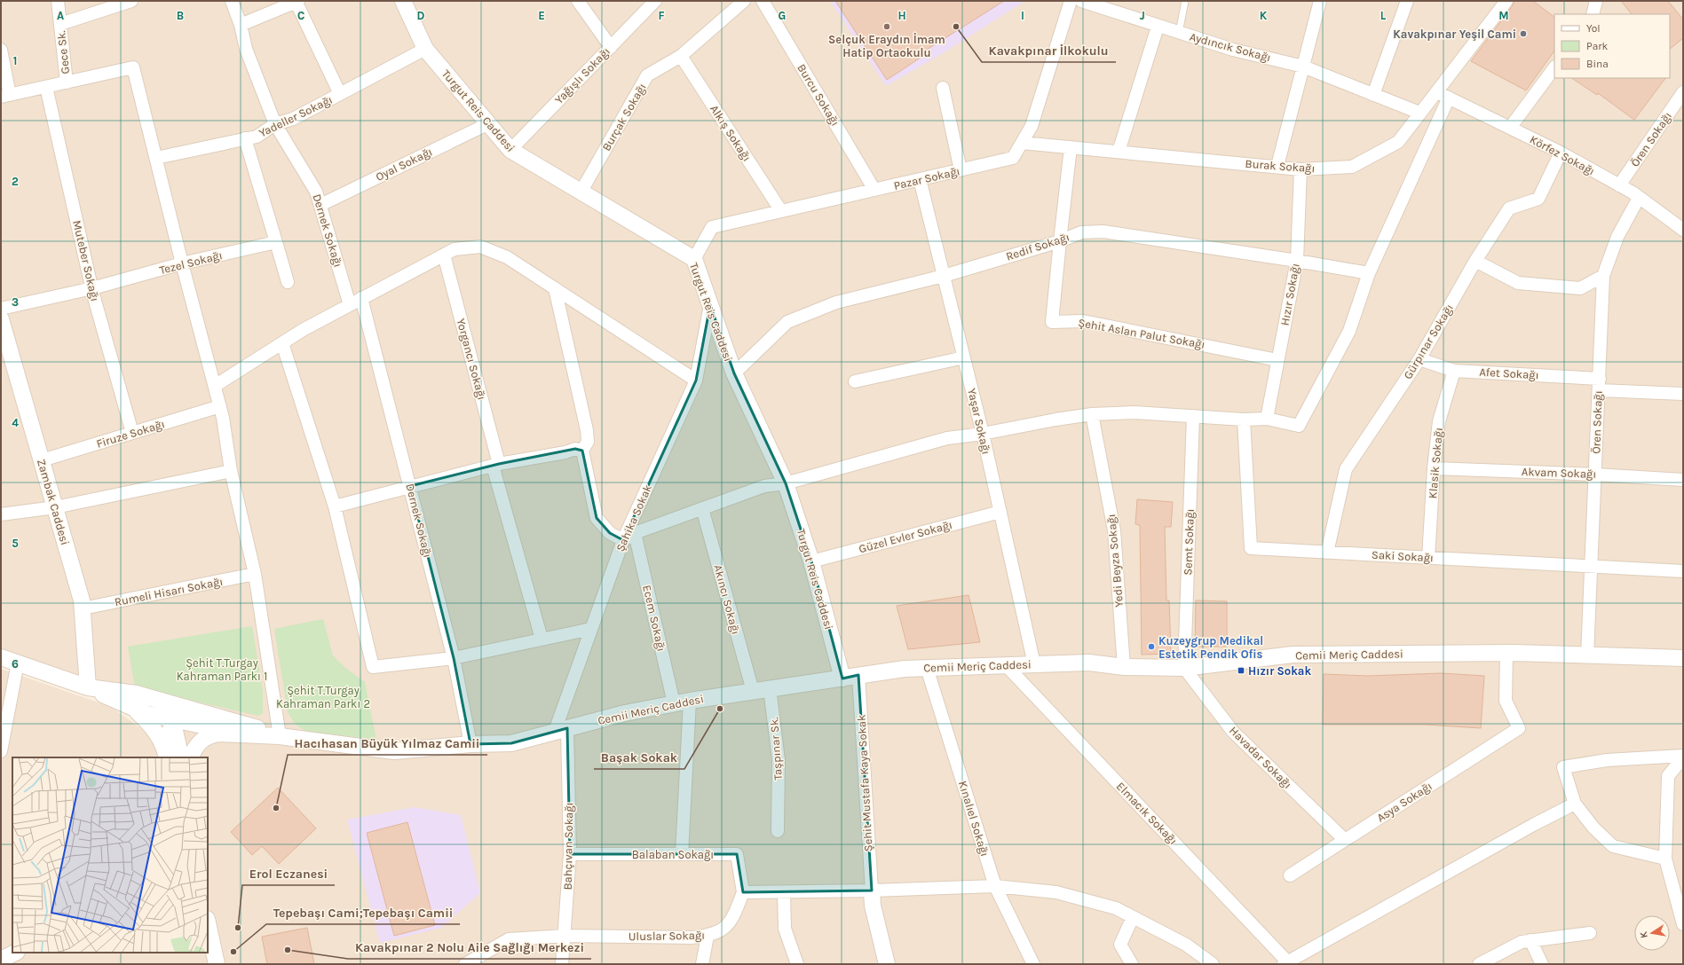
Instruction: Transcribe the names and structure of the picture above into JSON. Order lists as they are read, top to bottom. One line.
{"streets":{"street":["Aydıncık Sokağı","Gece Sk.","Yağışlı Sokağı","Burcu Sokağı","Turgut Reis Caddesi","Yadeller Sokağı","Burçak Sokağı","Alkış Sokağı","Ören Sokağı","Körfez Sokağı","Oyal Sokağı","Burak Sokağı","Pazar Sokağı","Dernek Sokağı","Redif Sokağı","Muteber Sokağı","Tezel Sokağı","Hızır Sokağı","Şehit Aslan Palut Sokağı","Gürpınar Sokağı","Yorgancı Sokağı","Afet Sokağı","Yaşar Sokağı","Firuze Sokağı","Klasik Sokağı","Akvam Sokağı","Zambak Caddesi","Şahika Sokak","Güzel Evler Sokağı","Semt Sokağı","Saki Sokağı","Yedi Beyza Sokağı","Rumeli Hisarı Sokağı","Akıncı Sokağı","Ecem Sokağı","Cemii Meriç Caddesi","Taşpınar Sk.","Havadar Sokağı","Şehit Mustafa Kaya Sokak","Asya Sokağı","Elmacık Sokağı","Kınalıel Sokağı","Bahçıvan Sokağı","Balaban Sokağı","Uluslar Sokağı"]},"crossings":[["Aydıncık Sokağı","Burak Sokağı"],["Yağışlı Sokağı","Turgut Reis Caddesi"],["Burcu Sokağı","Pazar Sokağı"],["Turgut Reis Caddesi","Yadeller Sokağı"],["Turgut Reis Caddesi","Burçak Sokağı"],["Turgut Reis Caddesi","Oyal Sokağı"],["Turgut Reis Caddesi","Pazar Sokağı"],["Turgut Reis Caddesi","Redif Sokağı"],["Turgut Reis Caddesi","Şahika Sokak"],["Turgut Reis Caddesi","Güzel Evler Sokağı"],["Turgut Reis Caddesi","Cemii Meriç Caddesi"],["Yadeller Sokağı","Dernek Sokağı"],["Burçak Sokağı","Alkış Sokağı"],["Alkış Sokağı","Pazar Sokağı"],["Ören Sokağı","Körfez Sokağı"],["Ören Sokağı","Afet Sokağı"],["Ören Sokağı","Akvam Sokağı"],["Ören Sokağı","Saki Sokağı"],["Ören Sokağı","Cemii Meriç Caddesi"],["Körfez Sokağı","Burak Sokağı"],["Körfez Sokağı","Gürpınar Sokağı"],["Oyal Sokağı","Dernek Sokağı"],["Burak Sokağı","Pazar Sokağı"],["Burak Sokağı","Hızır Sokağı"],["Burak Sokağı","Şehit Aslan Palut Sokağı"],["Pazar Sokağı","Yaşar Sokağı"],["Dernek Sokağı","Cemii Meriç Caddesi"],["Redif Sokağı","Hızır Sokağı"],["Redif Sokağı","Şehit Aslan Palut Sokağı"],["Redif Sokağı","Yaşar Sokağı"],["Muteber Sokağı","Tezel Sokağı"],["Muteber Sokağı","Firuze Sokağı"],["Hızır Sokağı","Şehit Aslan Palut Sokağı"],["Gürpınar Sokağı","Afet Sokağı"],["Gürpınar Sokağı","Saki Sokağı"],["Afet Sokağı","Klasik Sokağı"],["Yaşar Sokağı","Güzel Evler Sokağı"],["Yaşar Sokağı","Cemii Meriç Caddesi"],["Firuze Sokağı","Zambak Caddesi"],["Klasik Sokağı","Akvam Sokağı"],["Klasik Sokağı","Saki Sokağı"],["Zambak Caddesi","Rumeli Hisarı Sokağı"],["Şahika Sokak","Cemii Meriç Caddesi"],["Şahika Sokak","Bahçıvan Sokağı"],["Semt Sokağı","Cemii Meriç Caddesi"],["Semt Sokağı","Havadar Sokağı"],["Yedi Beyza Sokağı","Cemii Meriç Caddesi"],["Akıncı Sokağı","Cemii Meriç Caddesi"],["Ecem Sokağı","Cemii Meriç Caddesi"],["Cemii Meriç Caddesi","Taşpınar Sk."],["Cemii Meriç Caddesi","Havadar Sokağı"],["Cemii Meriç Caddesi","Şehit Mustafa Kaya Sokak"],["Cemii Meriç Caddesi","Asya Sokağı"],["Cemii Meriç Caddesi","Elmacık Sokağı"],["Cemii Meriç Caddesi","Kınalıel Sokağı"],["Cemii Meriç Caddesi","Bahçıvan Sokağı"],["Havadar Sokağı","Asya Sokağı"],["Bahçıvan Sokağı","Balaban Sokağı"],["Bahçıvan Sokağı","Uluslar Sokağı"],["Balaban Sokağı","Uluslar Sokağı"]],"parks":["Şehit T.Turgay Kahraman Parkı 1","Şehit T.Turgay Kahraman Parkı 2"],"places":{"other":["Selçuk Eraydın İmam Hatip Ortaokulu","Kavakpınar İlkokulu","Kavakpınar Yeşil Cami","Kuzeygrup Medikal Estetik Pendik Ofis","Başak Sokak","Hacıhasan Büyük Yılmaz Camii","Erol Eczanesi","Kavakpınar 2 Nolu Aile Sağlığı Merkezi","Tepebaşı Cami;Tepebaşı Camii"],"transit":["Hızır Sokak"]},"legend":["Yol","Park","Bina"],"north":"left","grid":{"columns":["A","B","C","D","E","F","G","H","I","J","K","L","M"],"rows":["1","2","3","4","5","6"]}}
